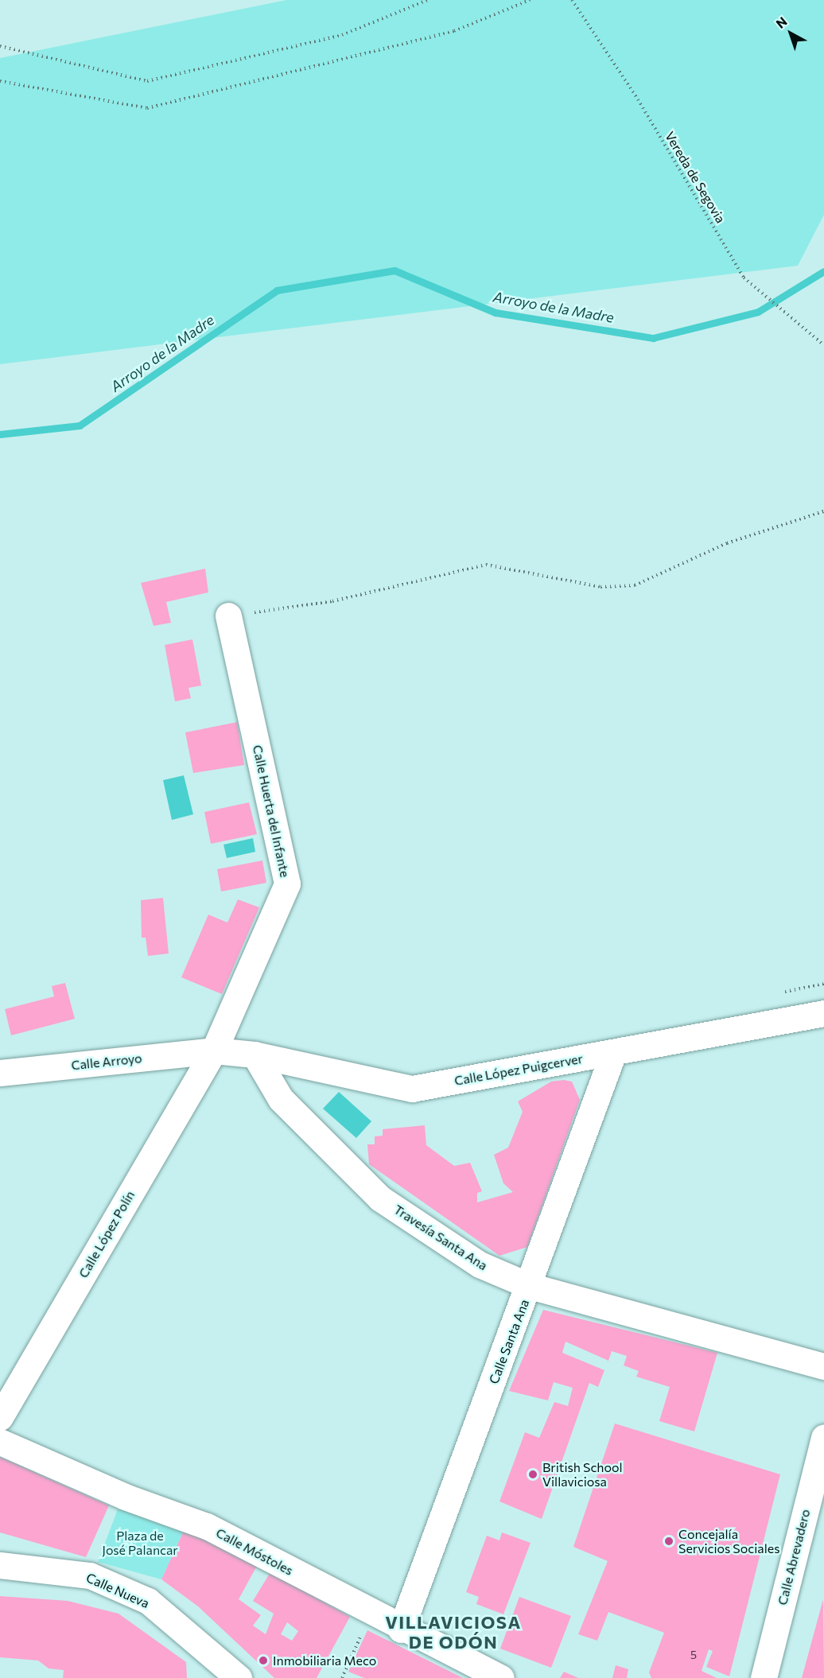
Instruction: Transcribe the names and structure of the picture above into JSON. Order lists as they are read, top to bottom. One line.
{"streets":{"street":["Calle Huerta del Infante","Calle Arroyo","Calle López Puigcerver","Calle López Polín","Travesía Santa Ana","Calle Santa Ana","Calle Móstoles","Calle Abrevadero","Calle Nueva"],"path":["Vereda de Segovia"]},"crossings":[["Calle Huerta del Infante","Calle Arroyo"],["Calle Huerta del Infante","Calle López Puigcerver"],["Calle Huerta del Infante","Calle López Polín"],["Calle Arroyo","Calle López Puigcerver"],["Calle Arroyo","Calle López Polín"],["Calle López Puigcerver","Calle López Polín"],["Calle López Puigcerver","Travesía Santa Ana"],["Calle López Puigcerver","Calle Santa Ana"],["Travesía Santa Ana","Calle Santa Ana"],["Calle Santa Ana","Calle Móstoles"]],"districts":["VILLAVICIOSA DE ODÓN"],"water":["Arroyo de la Madre"],"parks":["Plaza de José Palancar"],"places":["British School Villaviciosa","Concejalía Servicios Sociales","Inmobiliaria Meco"],"house_numbers":["5"],"north":"top left"}
